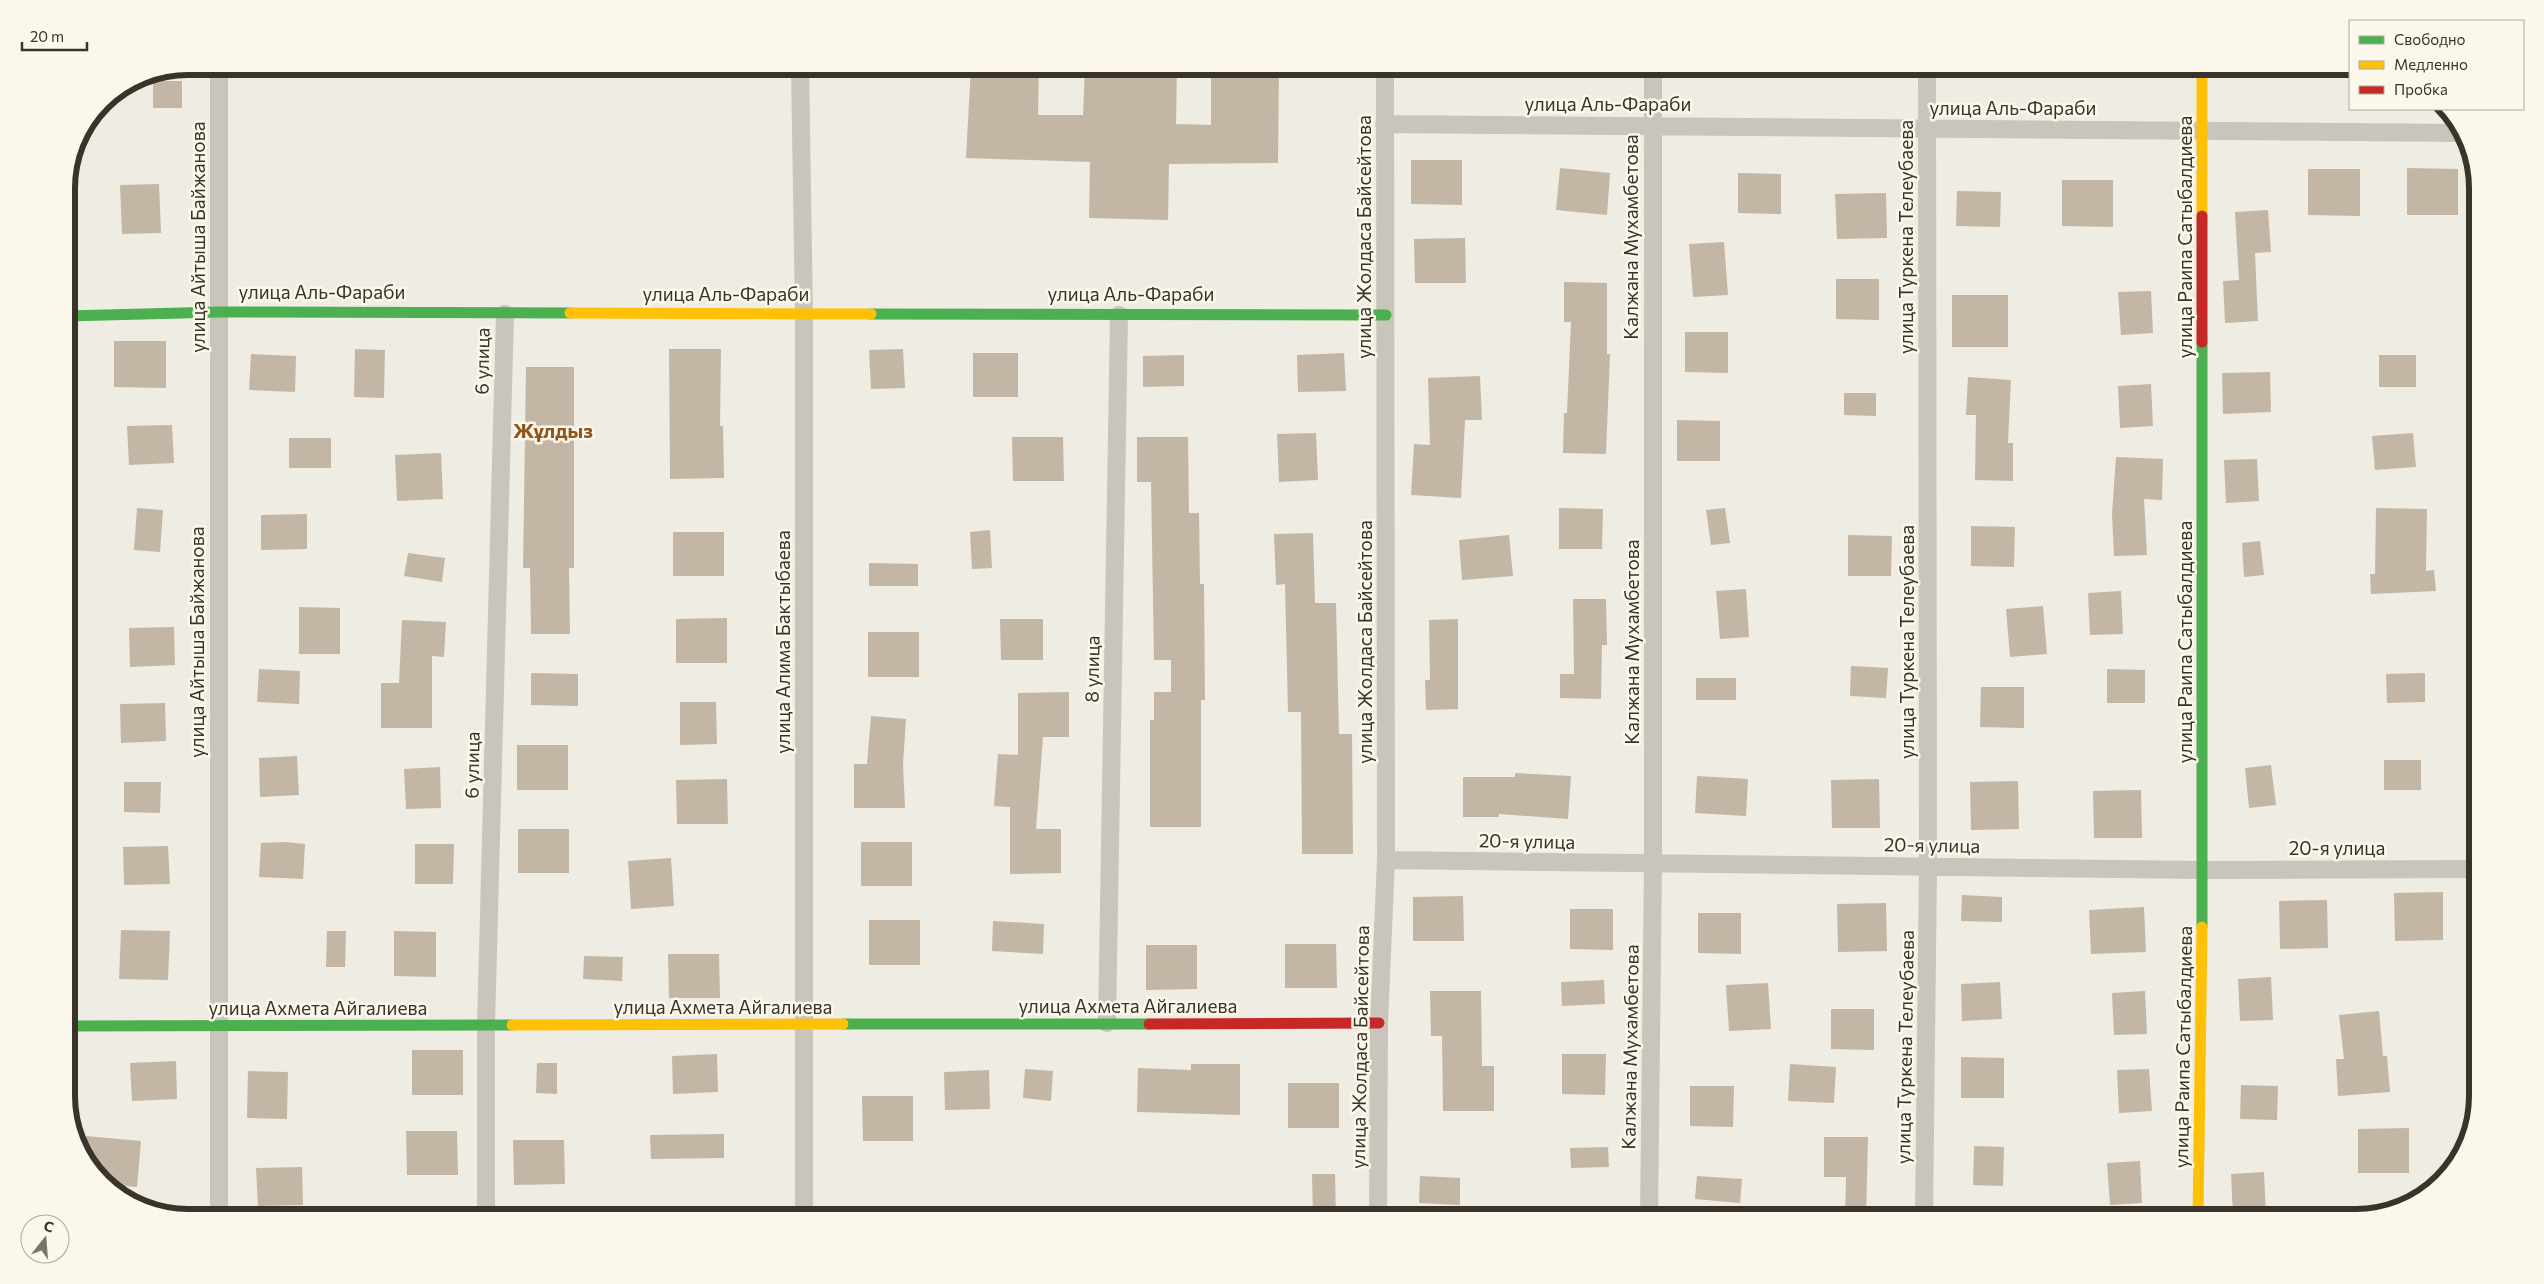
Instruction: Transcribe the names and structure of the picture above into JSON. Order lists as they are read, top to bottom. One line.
{"streets":{"street":["улица Аль-Фараби","улица Айтыша Байжанова","улица Жолдаса Байсейтова","Калжана Мухамбетова","улица Туркена Телеубаева","улица Раипа Сатыбалдиева","6 улица","улица Алима Бактыбаева","8 улица","20-я улица","улица Ахмета Айгалиева"]},"crossings":[["улица Аль-Фараби","улица Айтыша Байжанова"],["улица Аль-Фараби","улица Жолдаса Байсейтова"],["улица Аль-Фараби","Калжана Мухамбетова"],["улица Аль-Фараби","улица Туркена Телеубаева"],["улица Аль-Фараби","улица Раипа Сатыбалдиева"],["улица Аль-Фараби","6 улица"],["улица Аль-Фараби","улица Алима Бактыбаева"],["улица Аль-Фараби","8 улица"],["улица Айтыша Байжанова","улица Ахмета Айгалиева"],["улица Жолдаса Байсейтова","20-я улица"],["улица Жолдаса Байсейтова","улица Ахмета Айгалиева"],["Калжана Мухамбетова","20-я улица"],["улица Туркена Телеубаева","20-я улица"],["улица Раипа Сатыбалдиева","20-я улица"],["6 улица","улица Ахмета Айгалиева"],["улица Алима Бактыбаева","улица Ахмета Айгалиева"],["8 улица","улица Ахмета Айгалиева"]],"districts":["Жұлдыз"],"legend":["Свободно","Медленно","Пробка"],"scale_bar":"20 m","north":"top"}
